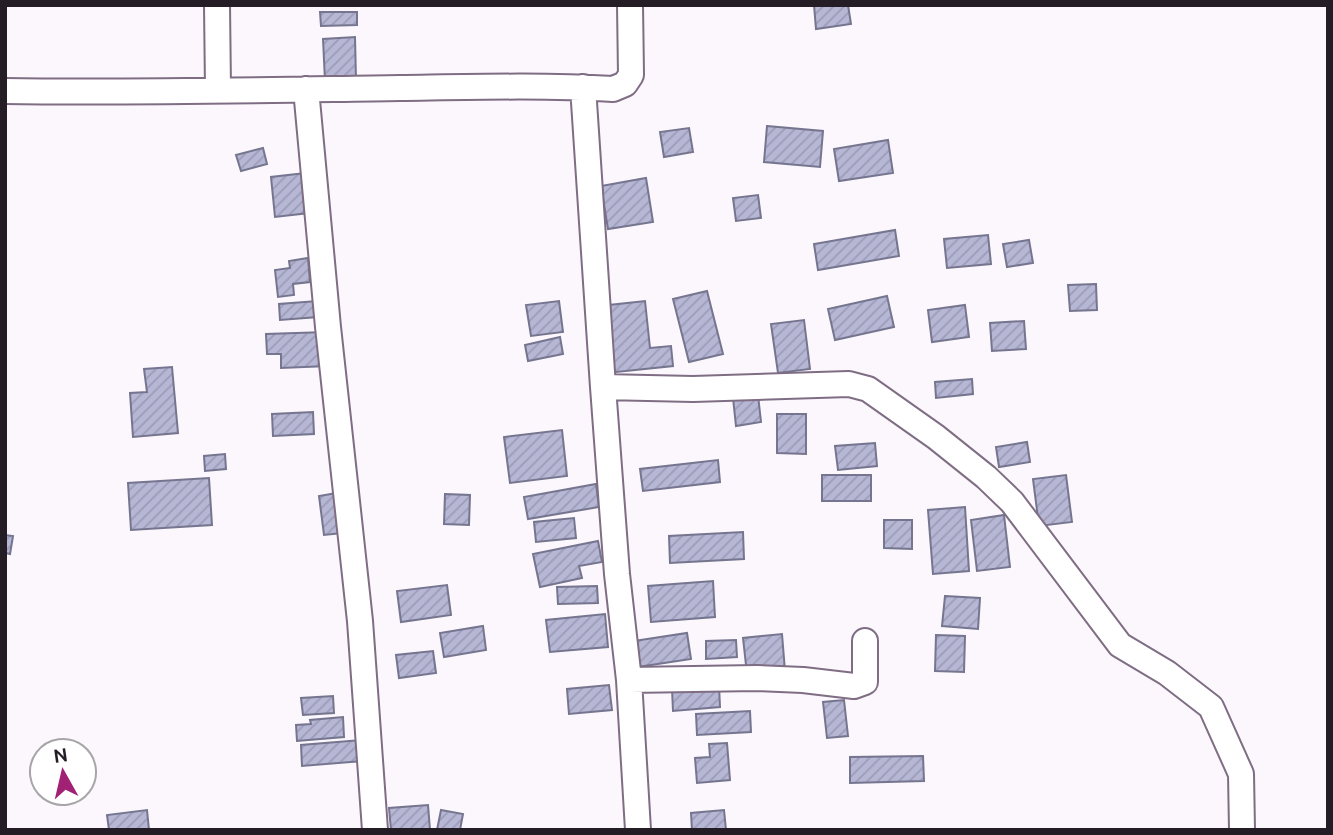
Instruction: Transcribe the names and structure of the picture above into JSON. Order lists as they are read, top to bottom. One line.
{"north":"top"}
